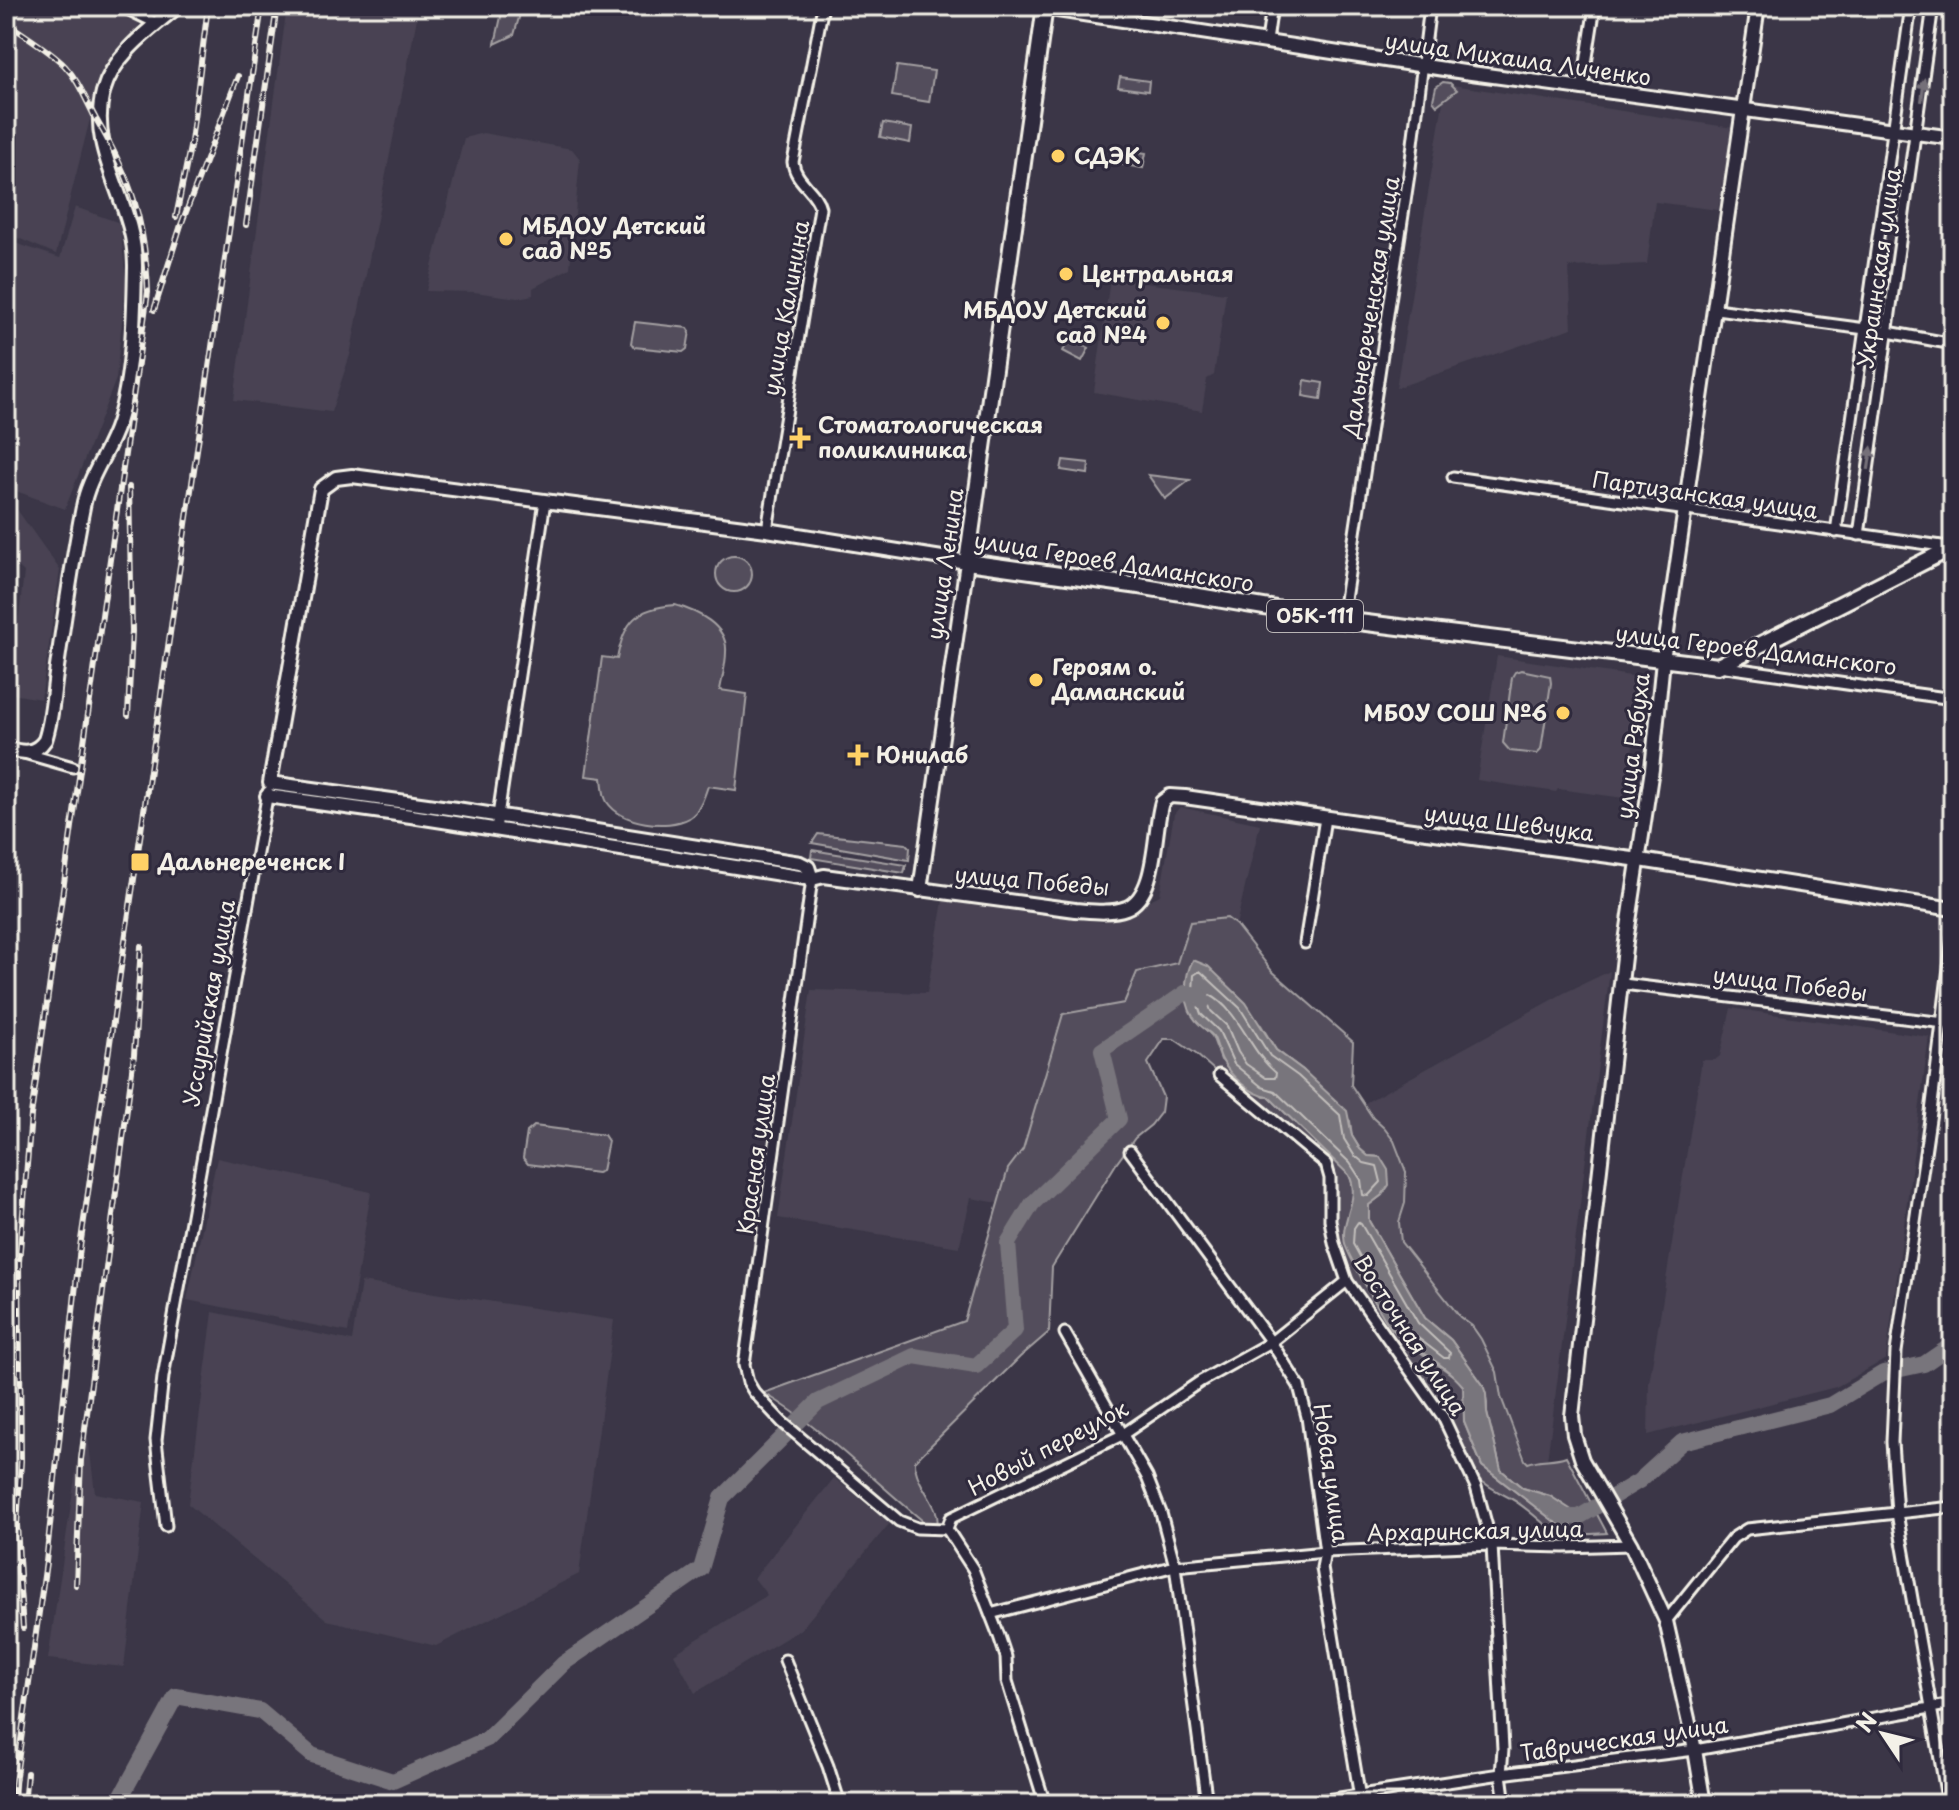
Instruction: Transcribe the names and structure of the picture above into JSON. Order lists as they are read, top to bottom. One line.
{"streets":{"main road":["улица Михаила Личенко","улица Героев Даманского","улица Ленина","05К-111","улица Рябуха","улица Шевчука","улица Победы","Уссурийская улица"],"street":["Украинская улица","Дальнереченская улица","улица Калинина","Партизанская улица","Красная улица","Восточная улица","Новый переулок","Новая улица","Архаринская улица","Таврическая улица"]},"crossings":[["улица Михаила Личенко","Украинская улица"],["улица Михаила Личенко","Дальнереченская улица"],["улица Михаила Личенко","улица Ленина"],["улица Михаила Личенко","улица Рябуха"],["Украинская улица","Партизанская улица"],["улица Калинина","улица Героев Даманского"],["Партизанская улица","улица Рябуха"],["улица Героев Даманского","улица Ленина"],["улица Героев Даманского","улица Рябуха"],["улица Героев Даманского","Уссурийская улица"],["улица Ленина","улица Победы"],["улица Рябуха","улица Шевчука"],["улица Рябуха","улица Победы"],["улица Рябуха","Архаринская улица"],["улица Рябуха","Таврическая улица"],["улица Шевчука","улица Победы"],["улица Победы","Уссурийская улица"],["улица Победы","Красная улица"],["Красная улица","Новый переулок"],["Восточная улица","Новый переулок"],["Восточная улица","Архаринская улица"],["Восточная улица","Таврическая улица"],["Новый переулок","Новая улица"],["Новая улица","Архаринская улица"],["Новая улица","Таврическая улица"]],"places":{"other":["СДЭК","МБДОУ Детский сад №5","Центральная","МБДОУ Детский сад №4","Героям о. Даманский","МБОУ СОШ №6"],"health":["Стоматологическая поликлиника","Юнилаб"],"transit":["Дальнереченск I"]},"north":"top left"}
